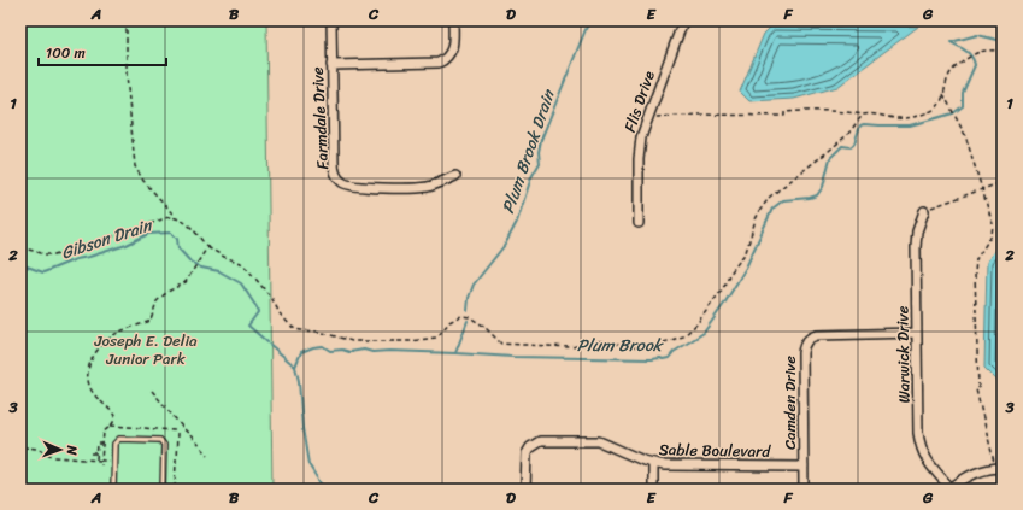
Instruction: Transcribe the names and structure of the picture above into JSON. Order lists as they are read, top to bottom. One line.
{"streets":{"street":["Flis Drive","Farmdale Drive","Warwick Drive","Camden Drive","Sable Boulevard"]},"crossings":[["Warwick Drive","Camden Drive"],["Camden Drive","Sable Boulevard"]],"water":["Plum Brook Drain","Gibson Drain","Plum Brook"],"parks":["Joseph E. Delia Junior Park"],"scale_bar":"100 m","north":"right","grid":{"columns":["A","B","C","D","E","F","G"],"rows":["1","2","3"]}}
